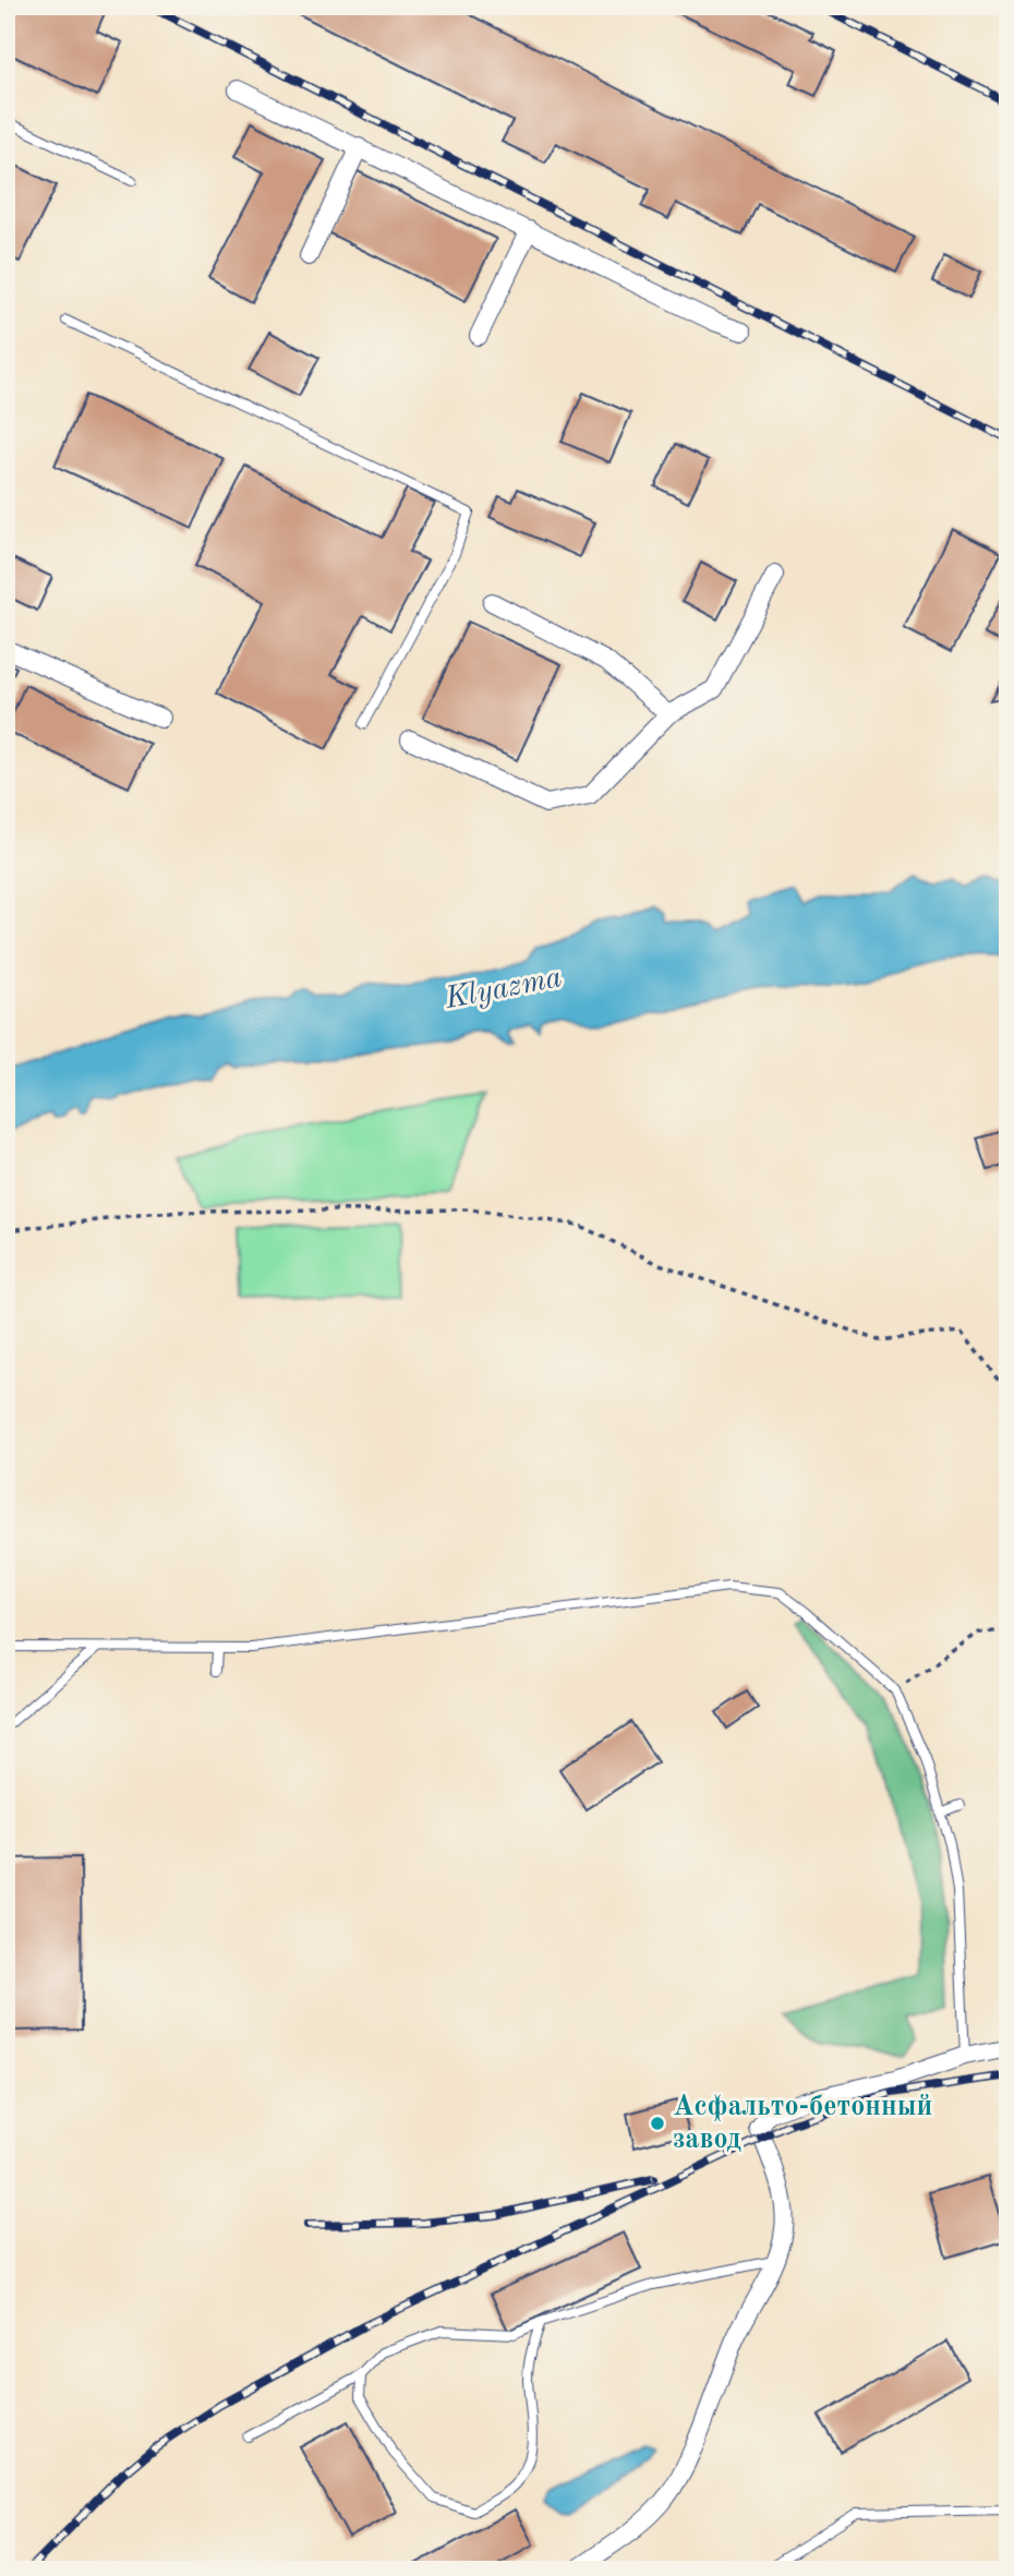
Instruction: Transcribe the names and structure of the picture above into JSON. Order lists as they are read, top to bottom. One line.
{"water":["Klyazma"],"places":["Асфальто-бетонный завод"]}
